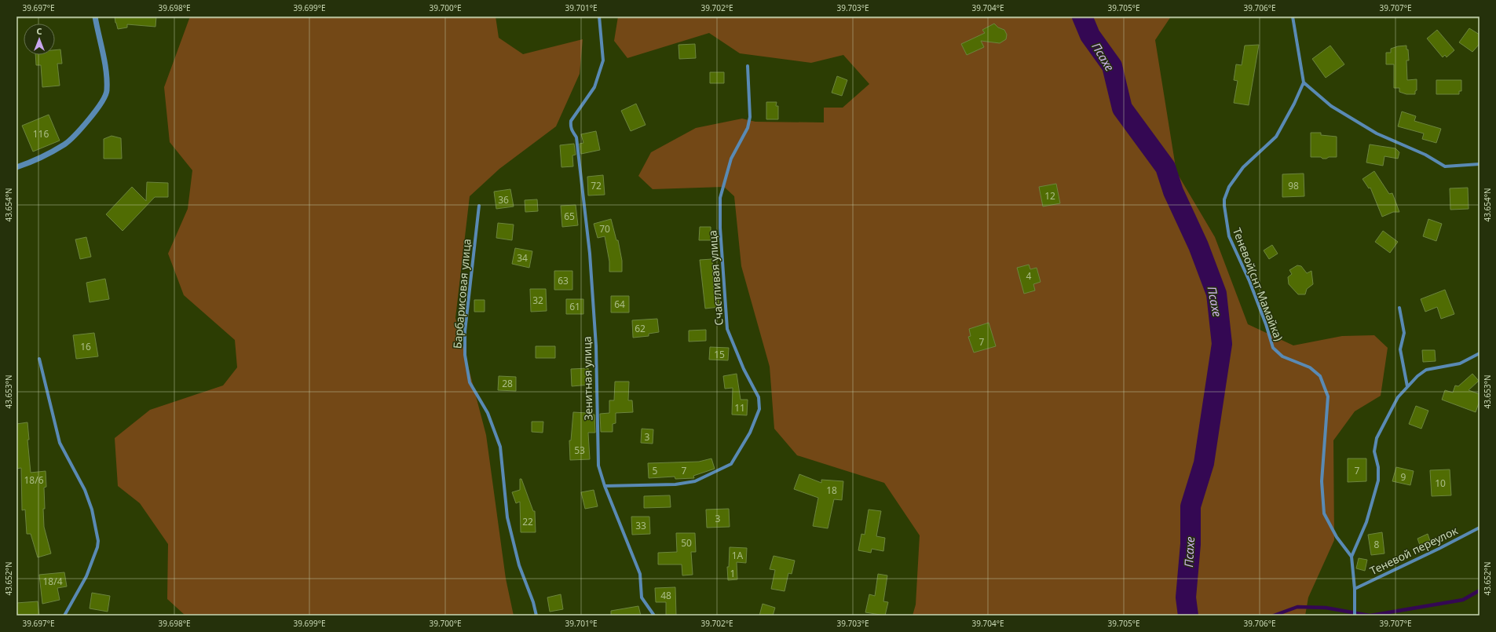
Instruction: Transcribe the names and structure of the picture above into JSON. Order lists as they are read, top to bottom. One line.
{"streets":{"street":["Счастливая улица","Теневой(снт Мамайка)","Барбарисовая улица","Зенитная улица","Теневой переулок"]},"crossings":[["Счастливая улица","Зенитная улица"]],"water":["Псахе"],"house_numbers":["116","72","98","12","36","65","70","34","4","63","32","64","61","62","7","16","15","28","11","3","53","5","7","7","9","18/6","10","18","3","22","33","50","8","1А","1","18/4","48"],"north":"top","coordinates":["39.697°E","39.698°E","39.699°E","39.700°E","39.701°E","39.702°E","39.703°E","39.704°E","39.705°E","39.706°E","39.707°E","43.654°N","43.653°N","43.652°N"]}
